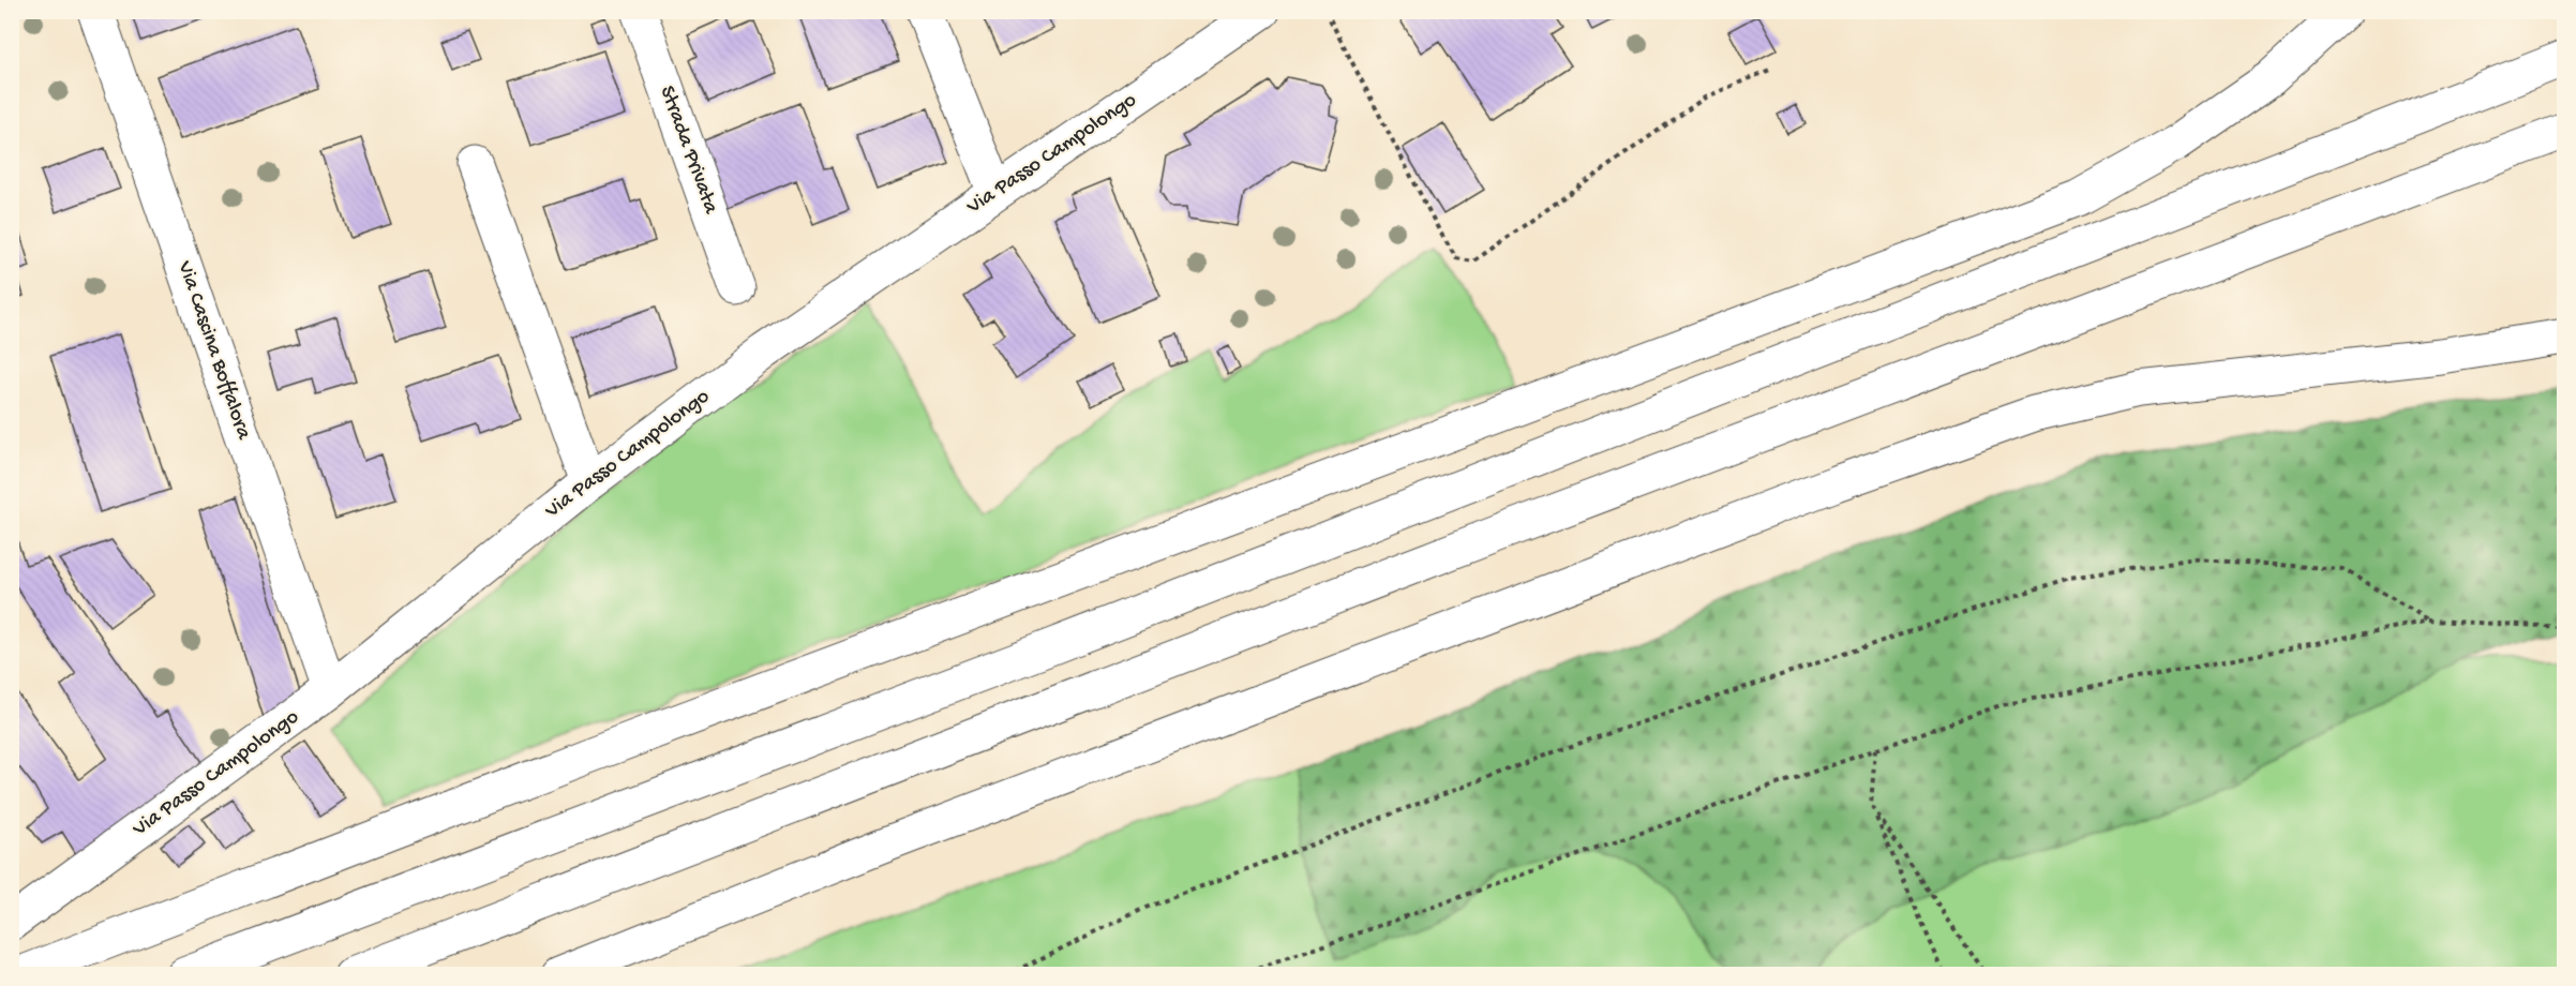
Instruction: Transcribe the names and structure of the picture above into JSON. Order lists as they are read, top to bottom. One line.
{"streets":{"main road":["Strada Privata","Via Passo Campolongo","Via Cascina Boffalora"]},"crossings":[["Via Passo Campolongo","Via Cascina Boffalora"]]}
